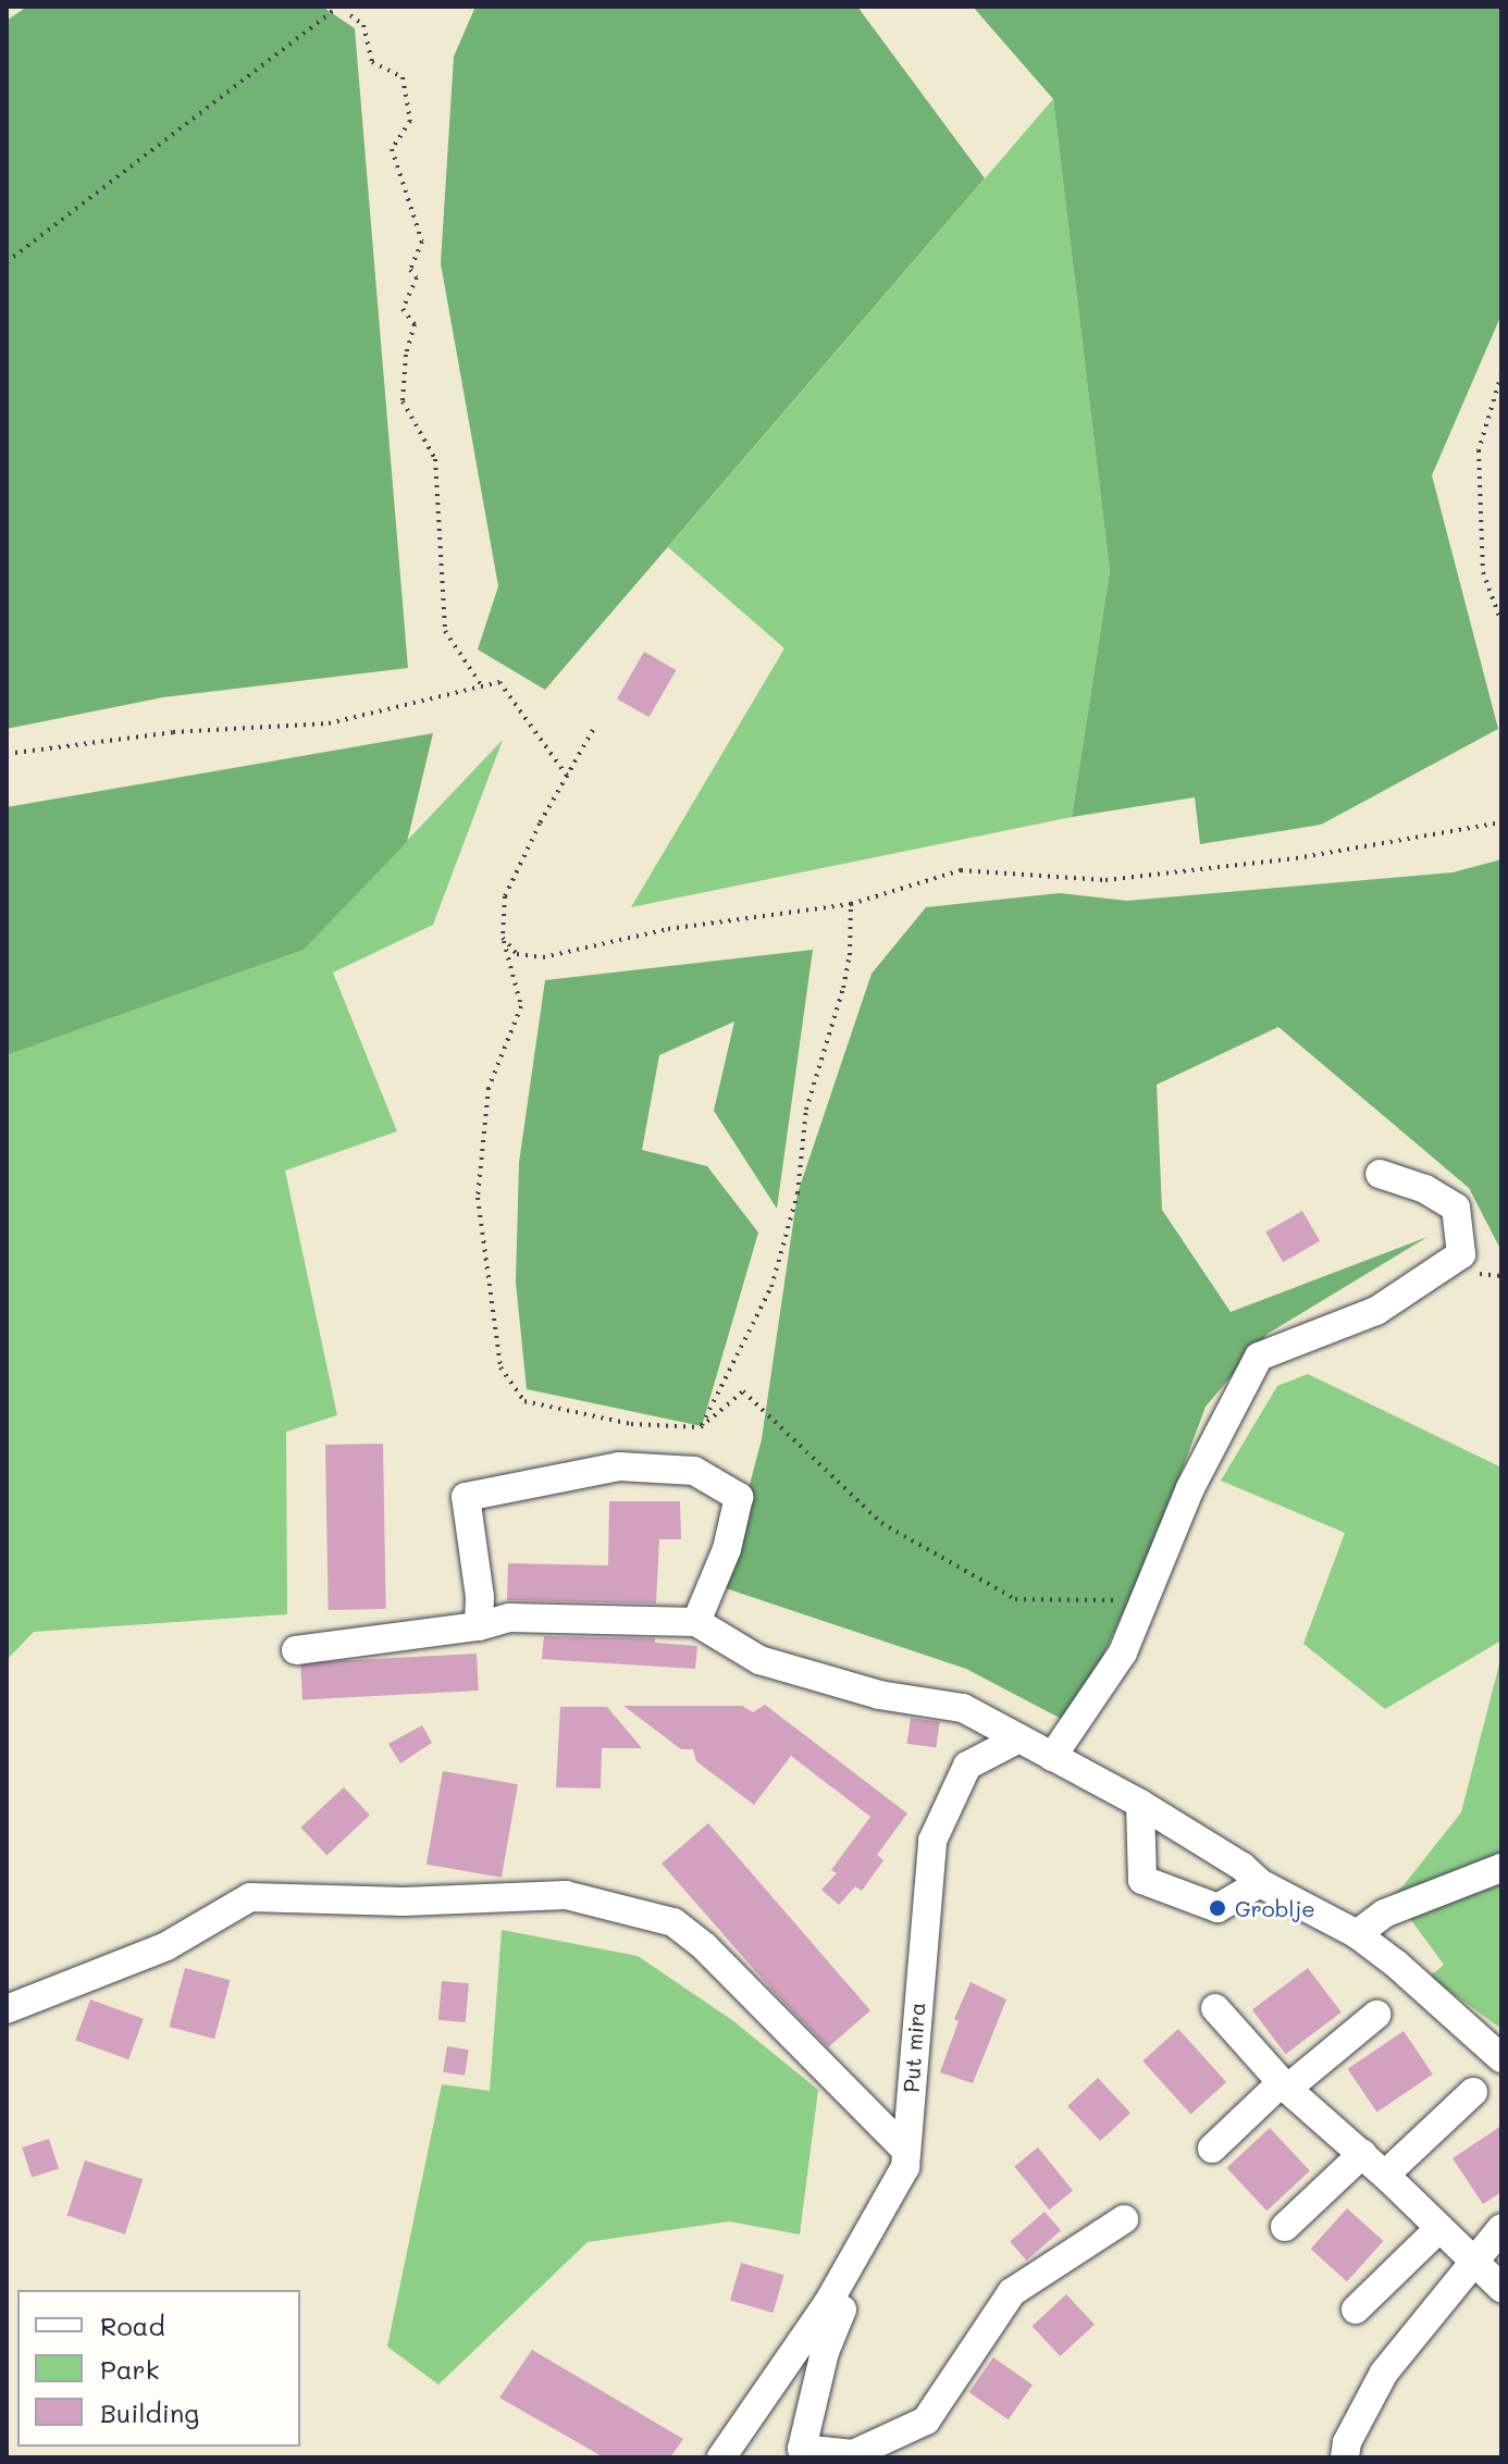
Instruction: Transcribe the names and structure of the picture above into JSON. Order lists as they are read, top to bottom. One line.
{"streets":{"street":["Put mira"]},"places":["Groblje"],"legend":["Road","Park","Building"]}
